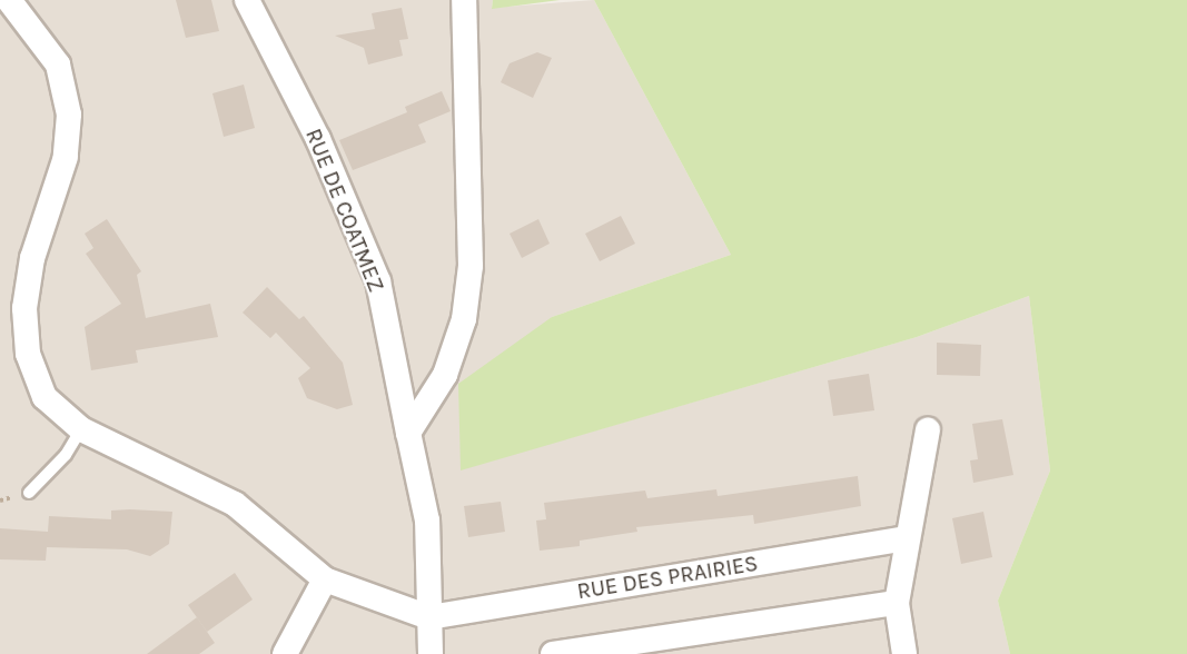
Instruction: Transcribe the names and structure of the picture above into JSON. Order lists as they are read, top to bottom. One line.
{"streets":{"street":["RUE DE COATMEZ","RUE DES PRAIRIES"]},"crossings":[["RUE DE COATMEZ","RUE DES PRAIRIES"]]}
